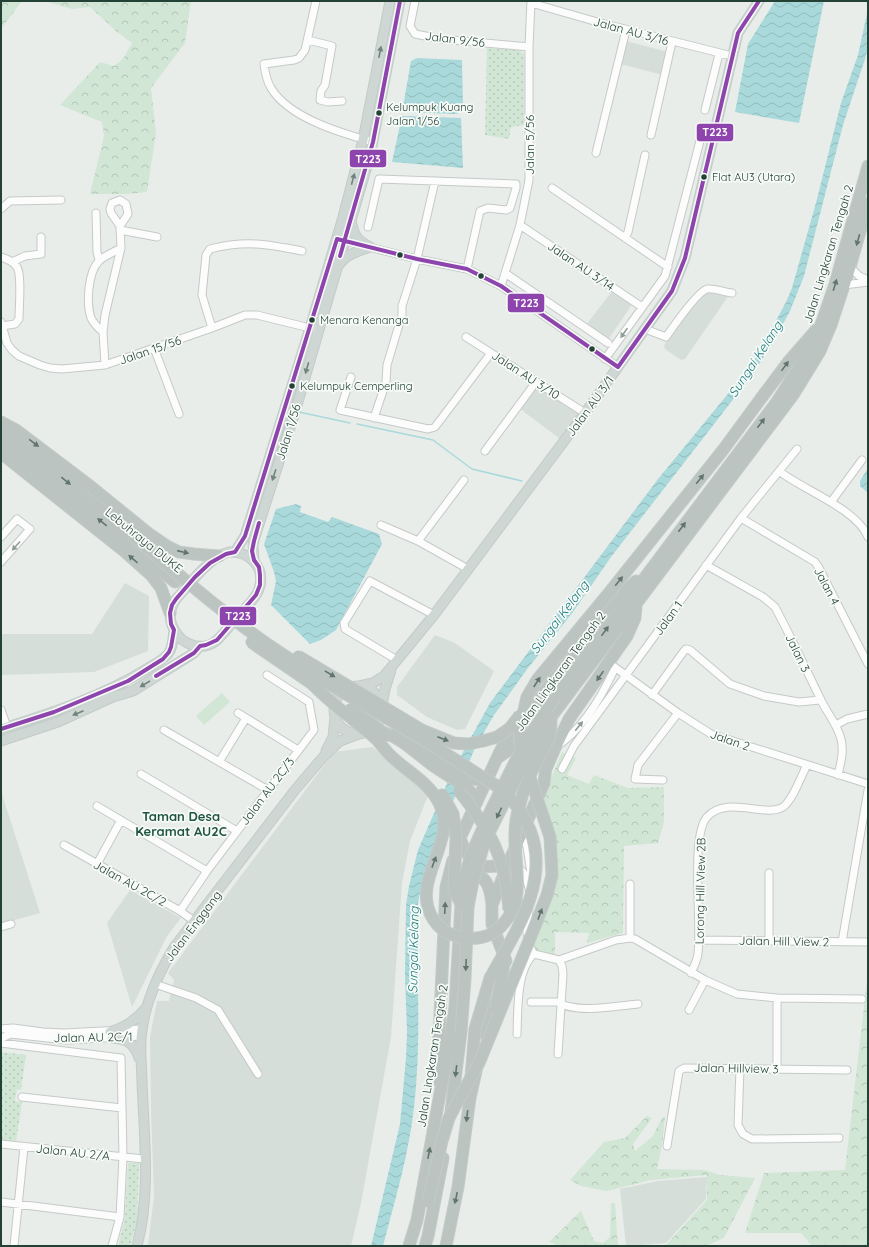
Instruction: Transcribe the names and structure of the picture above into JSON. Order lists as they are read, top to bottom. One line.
{"streets":{"highway":["Jalan Lingkaran Tengah 2","Lebuhraya DUKE"],"main road":["Jalan AU 3/1","Jalan 1/56","Jalan Enggang"],"street":["Jalan AU 3/16","Jalan 9/56","Jalan 5/56","Jalan AU 3/14","Jalan 15/56","Jalan AU 3/10","Jalan 4","Jalan 1","Jalan 3","Jalan 2","Jalan AU 2C/3","Jalan AU 2C/2","Lorong Hill View 2B","Jalan Hill View 2","Jalan AU 2C/1","Jalan Hillview 3","Jalan AU 2/A"]},"crossings":[["Jalan AU 3/16","Jalan 5/56"],["Jalan AU 3/16","Jalan AU 3/1"],["Jalan 9/56","Jalan 5/56"],["Jalan 5/56","Jalan AU 3/14"],["Jalan 15/56","Jalan 1/56"],["Jalan AU 3/10","Jalan AU 3/1"],["Jalan AU 3/1","Jalan Enggang"],["Jalan 4","Jalan 1"],["Jalan 1","Jalan 3"],["Jalan 1","Jalan 2"],["Jalan 3","Jalan 2"],["Jalan 2","Lorong Hill View 2B"],["Jalan AU 2C/3","Jalan AU 2C/2"],["Jalan AU 2C/2","Jalan Enggang"],["Lorong Hill View 2B","Jalan Hill View 2"],["Jalan Enggang","Jalan AU 2C/1"],["Jalan Enggang","Jalan AU 2/A"]],"districts":["Taman Desa Keramat AU2C"],"water":["Sungai Kelang"],"places":["Kelumpuk Kuang Jalan 1/56","Flat AU3 (Utara)","Menara Kenanga","Kelumpuk Cemperling"],"lines":["transit line T223"]}
